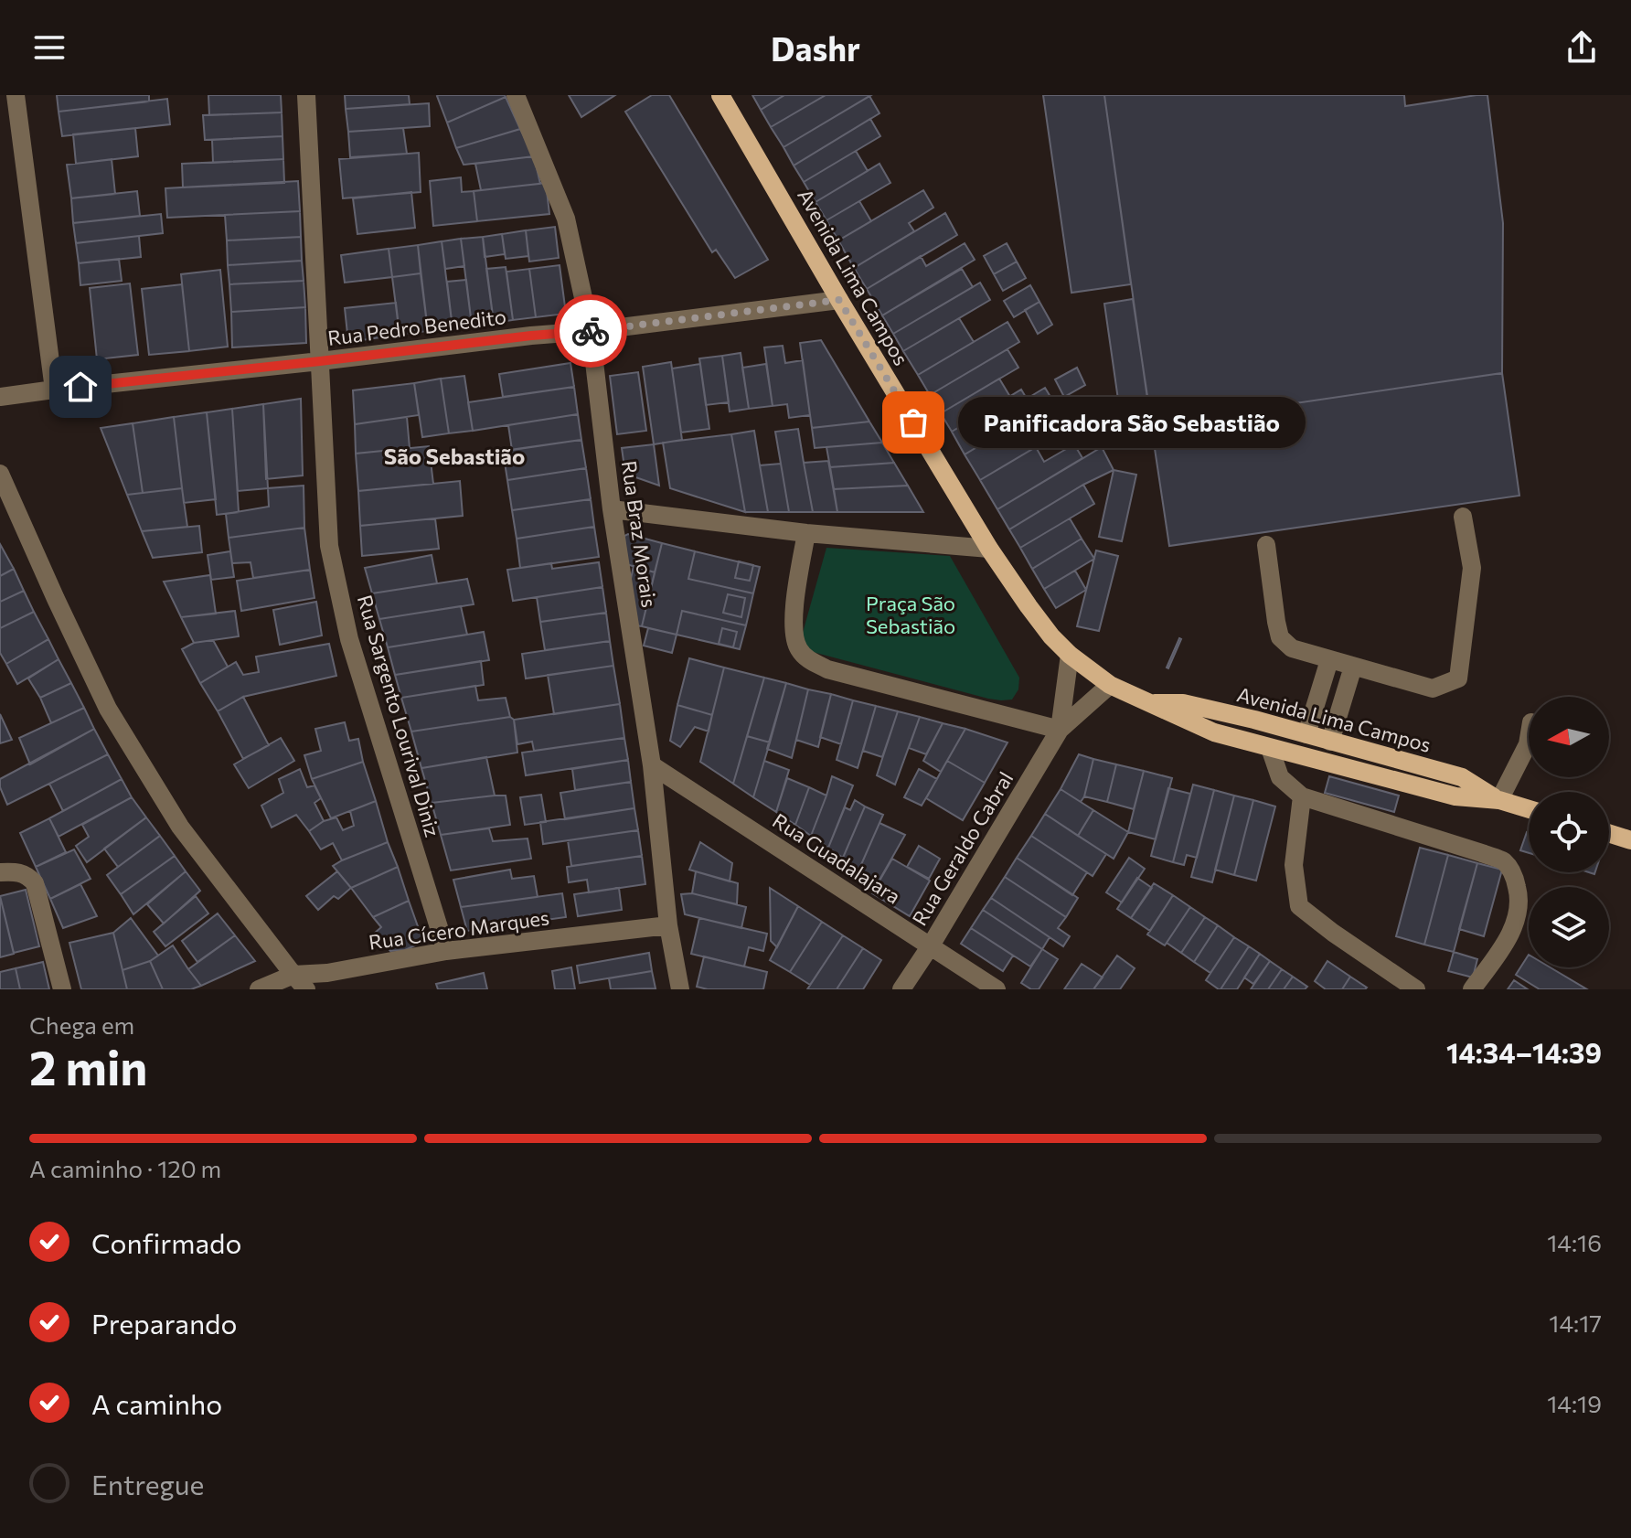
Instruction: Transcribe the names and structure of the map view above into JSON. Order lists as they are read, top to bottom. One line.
{"streets":{"main road":["Avenida Lima Campos"],"street":["Rua Pedro Benedito","Rua Braz Morais","Rua Sargento Lourival Diniz","Rua Geraldo Cabral","Rua Guadalajara","Rua Cícero Marques"]},"crossings":[["Avenida Lima Campos","Rua Pedro Benedito"],["Avenida Lima Campos","Rua Geraldo Cabral"],["Rua Pedro Benedito","Rua Braz Morais"],["Rua Pedro Benedito","Rua Sargento Lourival Diniz"],["Rua Braz Morais","Rua Guadalajara"],["Rua Braz Morais","Rua Cícero Marques"],["Rua Sargento Lourival Diniz","Rua Cícero Marques"],["Rua Geraldo Cabral","Rua Guadalajara"]],"districts":["São Sebastião"],"parks":["Praça São Sebastião"],"places":["Panificadora São Sebastião"],"north":"left","page":{"header":"Dashr","bubble":"Panificadora São Sebastião","heading":["2 min","Chega em","14:34–14:39"],"bar":"A caminho · 120 m","list":[["Confirmado","14:16"],["Preparando","14:17"],["A caminho","14:19"],"Entregue"]}}
